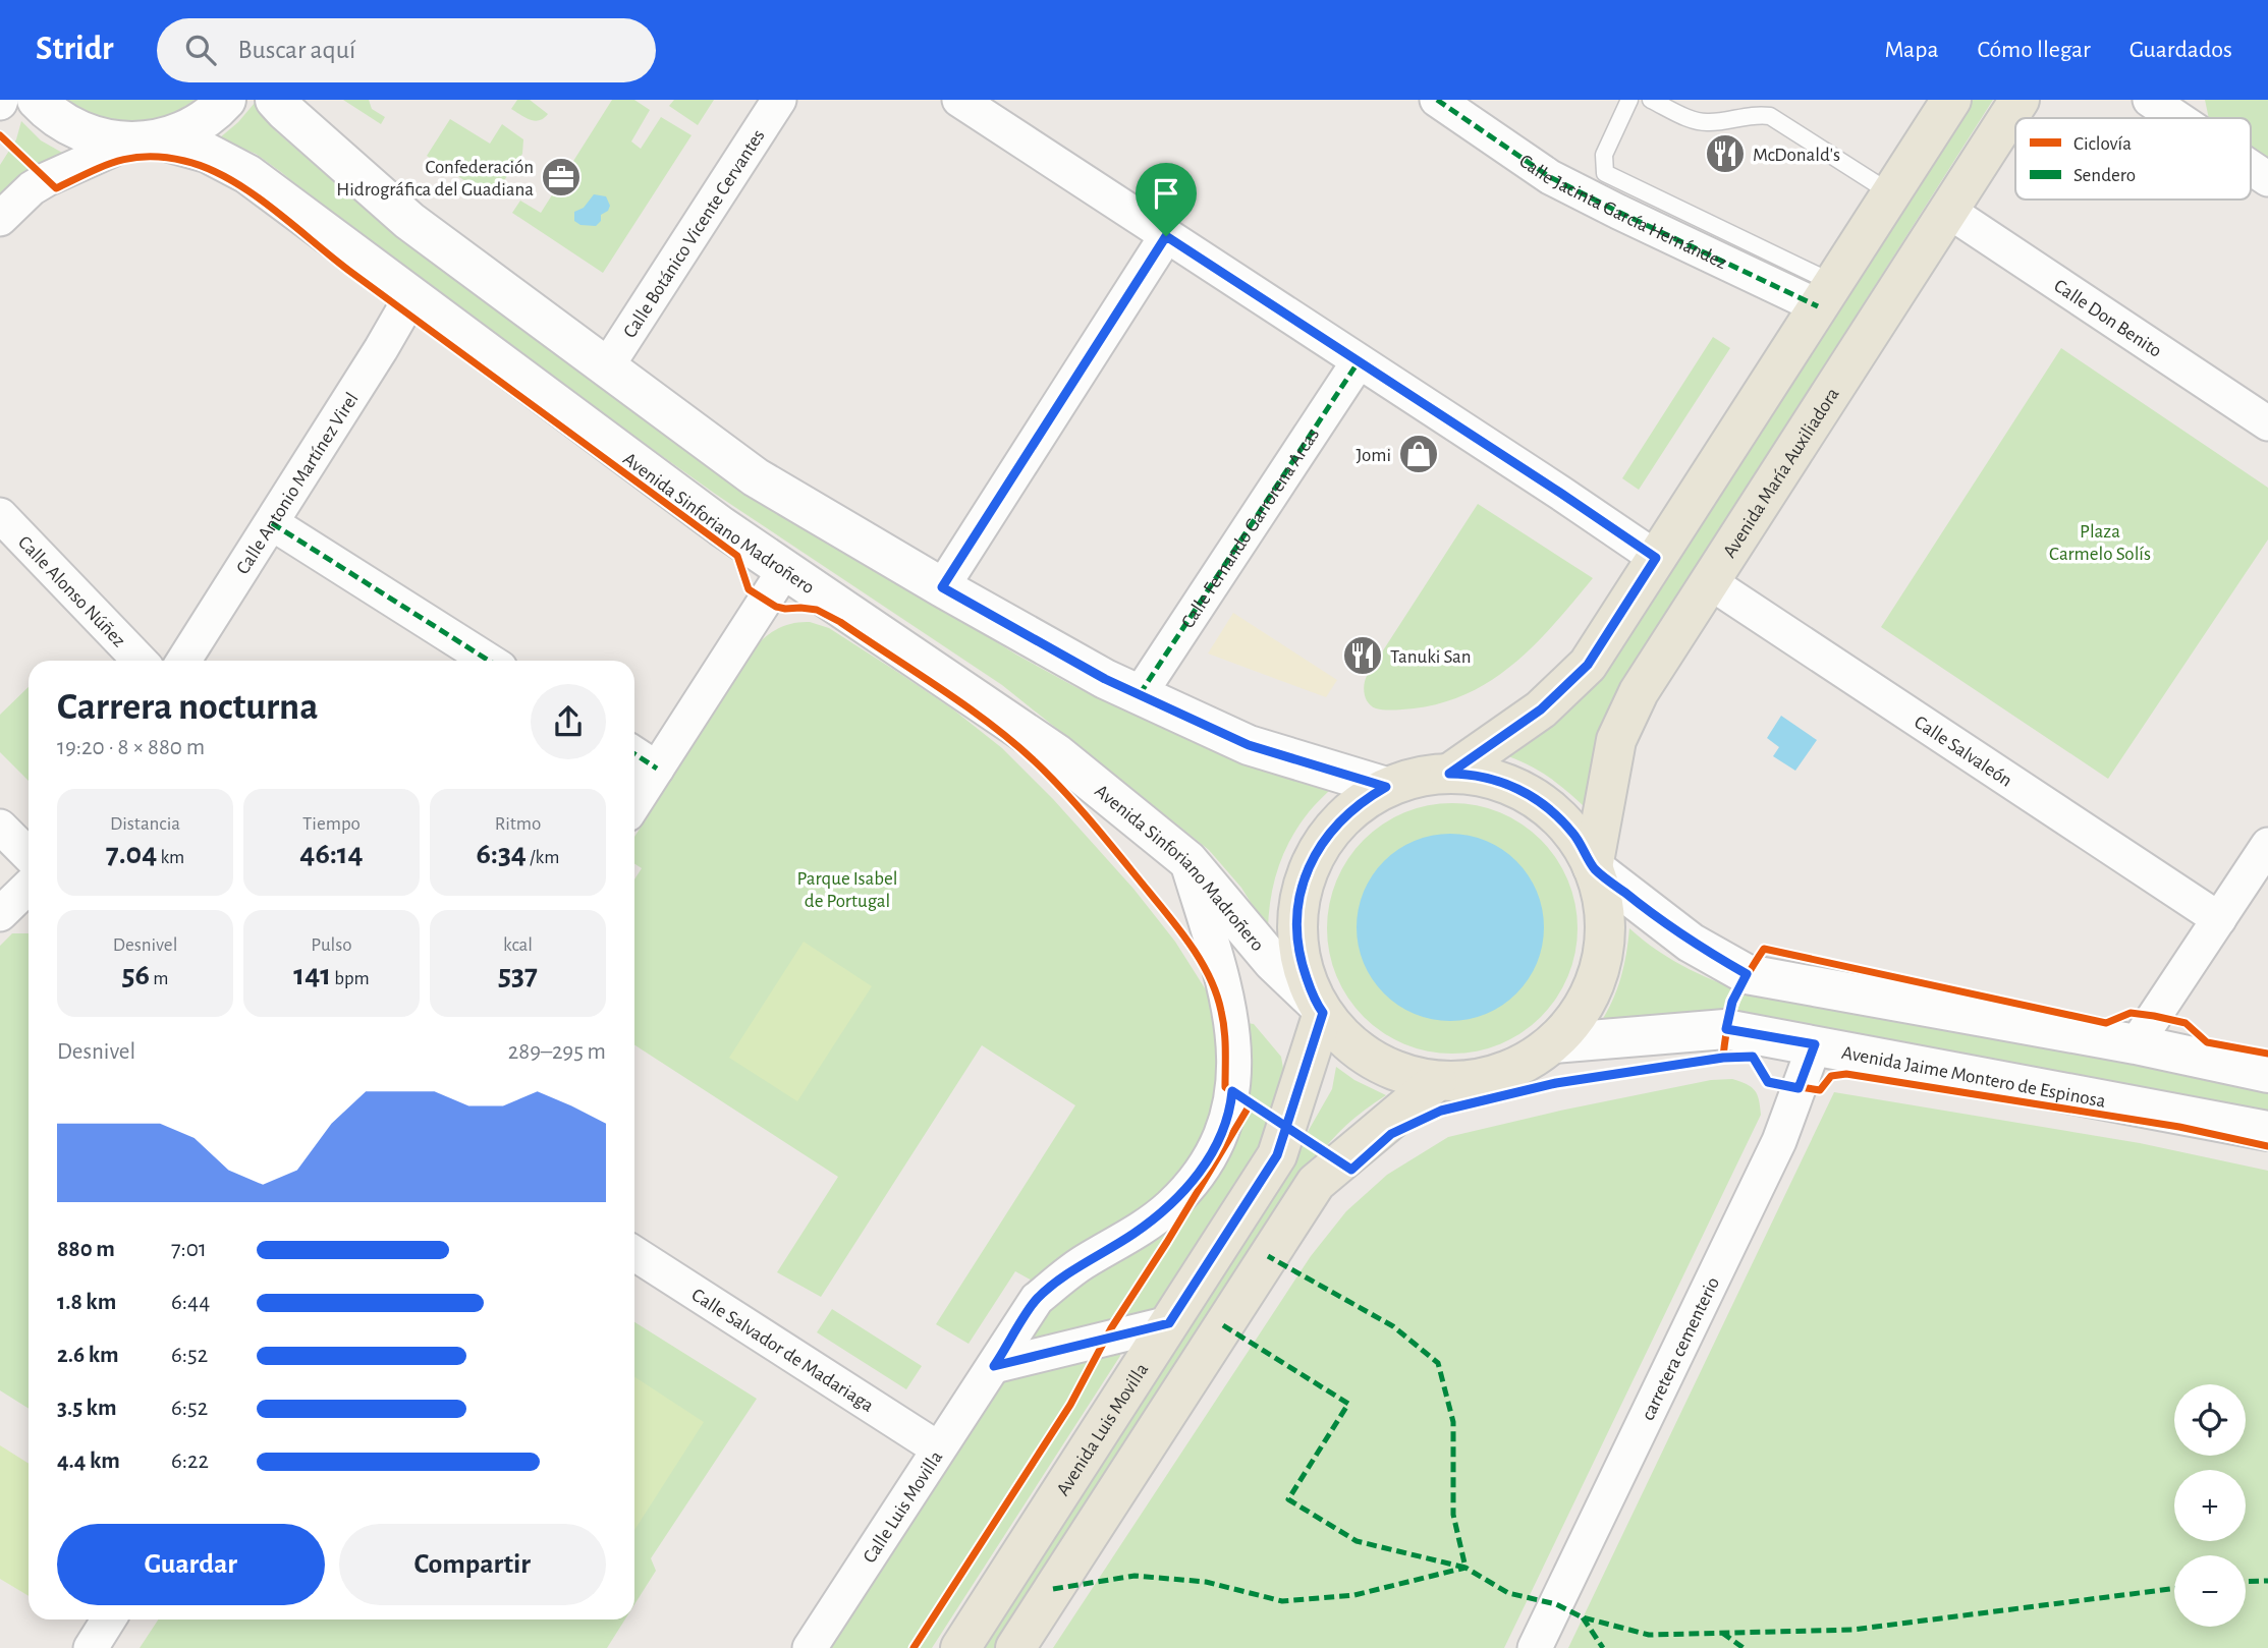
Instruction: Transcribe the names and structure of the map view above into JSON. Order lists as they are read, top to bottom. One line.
{"streets":{"main road":["Avenida María Auxiliadora","Avenida Sinforiano Madroñero","Avenida Jaime Montero de Espinosa","Avenida Luis Movilla"],"street":["Calle Jacinta García Hernández","Calle Botánico Vicente Cervantes","Calle Don Benito","Calle Antonio Martínez Virel","Calle Fernando Garrorena Arcas","Calle Alonso Núñez","Calle Salvaleón","Calle Salvador de Madariaga","carretera cementerio","Calle Luis Movilla"]},"crossings":[["Calle Don Benito","Avenida María Auxiliadora"],["Avenida María Auxiliadora","Calle Salvaleón"],["Calle Antonio Martínez Virel","Avenida Sinforiano Madroñero"],["Avenida Sinforiano Madroñero","Avenida Luis Movilla"],["Avenida Sinforiano Madroñero","Calle Luis Movilla"],["Avenida Jaime Montero de Espinosa","carretera cementerio"],["Calle Salvador de Madariaga","Calle Luis Movilla"]],"parks":["Plaza Carmelo Solís","Parque Isabel de Portugal"],"places":{"restaurant":["McDonald's","Tanuki San"],"office":["Confederación Hidrográfica del Guadiana"],"shop":["Jomi"]},"legend":["Ciclovía","Sendero"],"page":{"header":"Stridr","search":"Buscar aquí","nav":["Mapa","Cómo llegar","Guardados"],"heading":["Carrera nocturna","19:20 · 8 × 880 m"],"stats":[["Distancia","7.04 km"],["Tiempo","46:14"],["Ritmo","6:34 /km"],["Desnivel","56 m"],["Pulso","141 bpm"],["kcal","537"]],"chart":["Desnivel","289–295 m"],"list":[{"name":"880 m","note":"7:01"},{"name":"1.8 km","note":"6:44"},{"name":"2.6 km","note":"6:52"},{"name":"3.5 km","note":"6:52"},{"name":"4.4 km","note":"6:22"}],"map_buttons":["+","−"],"buttons":["Guardar","Compartir"]}}
